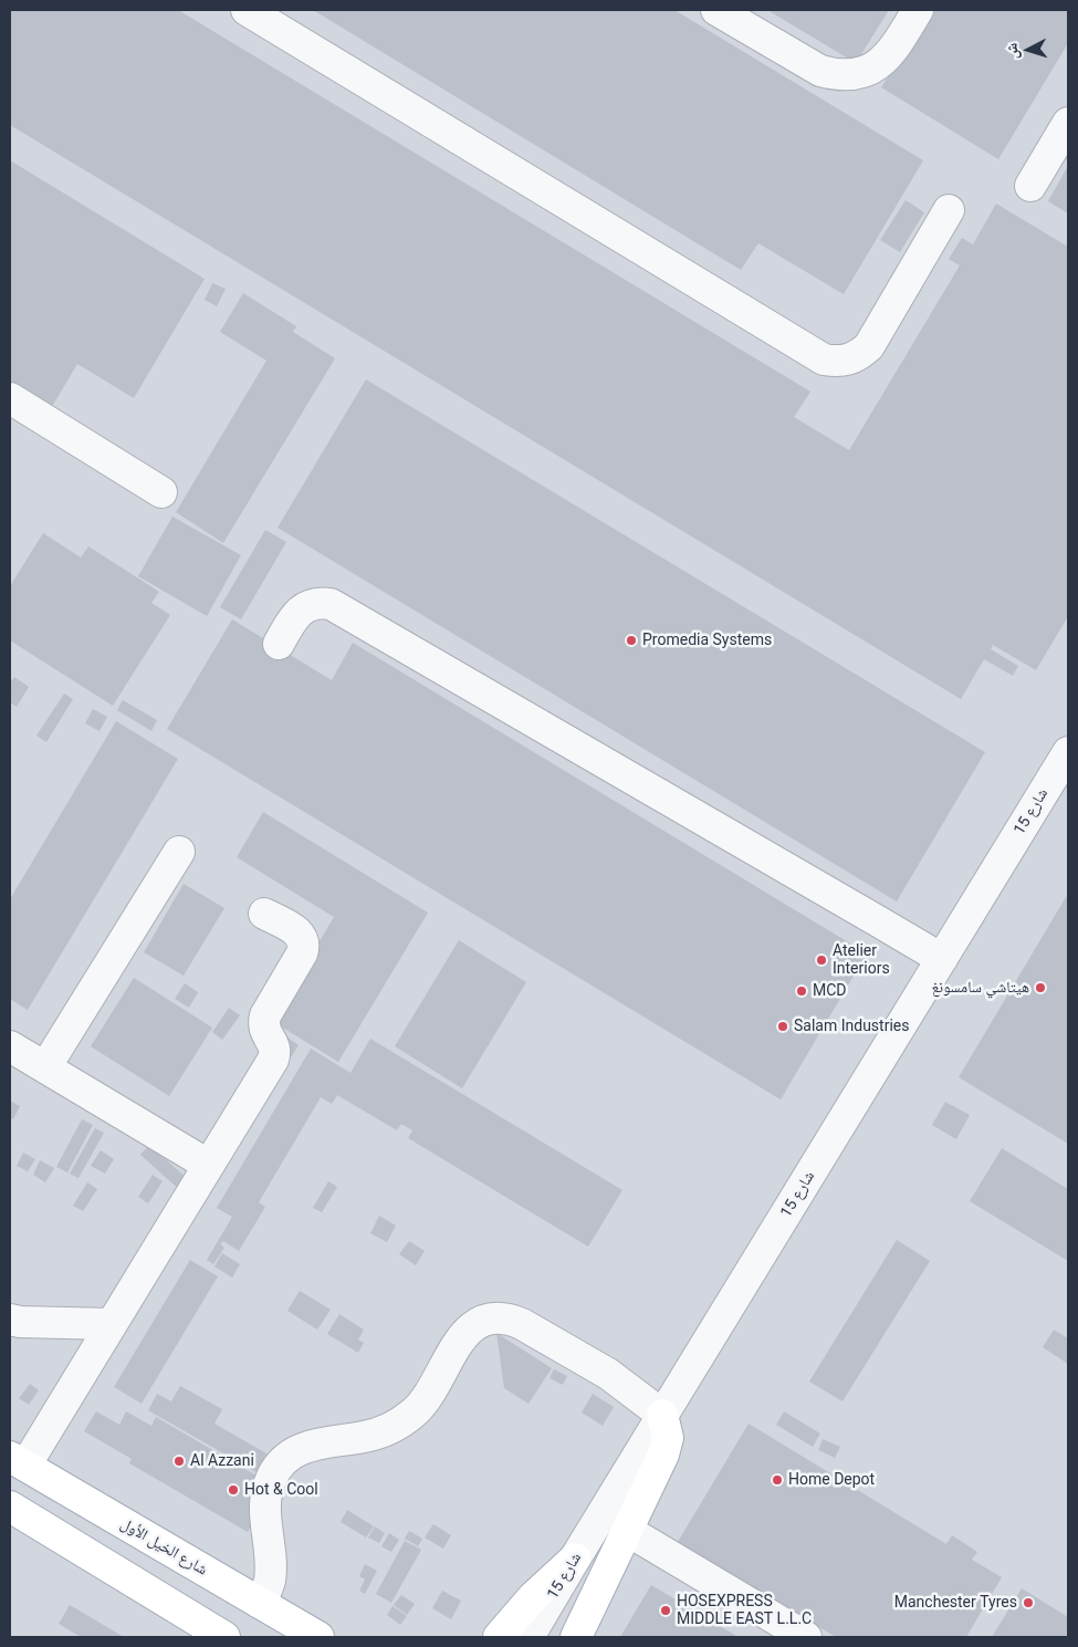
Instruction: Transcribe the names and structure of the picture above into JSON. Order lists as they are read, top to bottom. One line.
{"streets":{"main road":["شارع الخيل الأول"],"lane":["شارع 15"]},"places":["Promedia Systems","Atelier Interiors","هيتاشي سامسونغ","MCD","Salam Industries","Al Azzani","Home Depot","Hot & Cool","Manchester Tyres","HOSEXPRESS MIDDLE EAST L.L.C"],"north":"left"}
